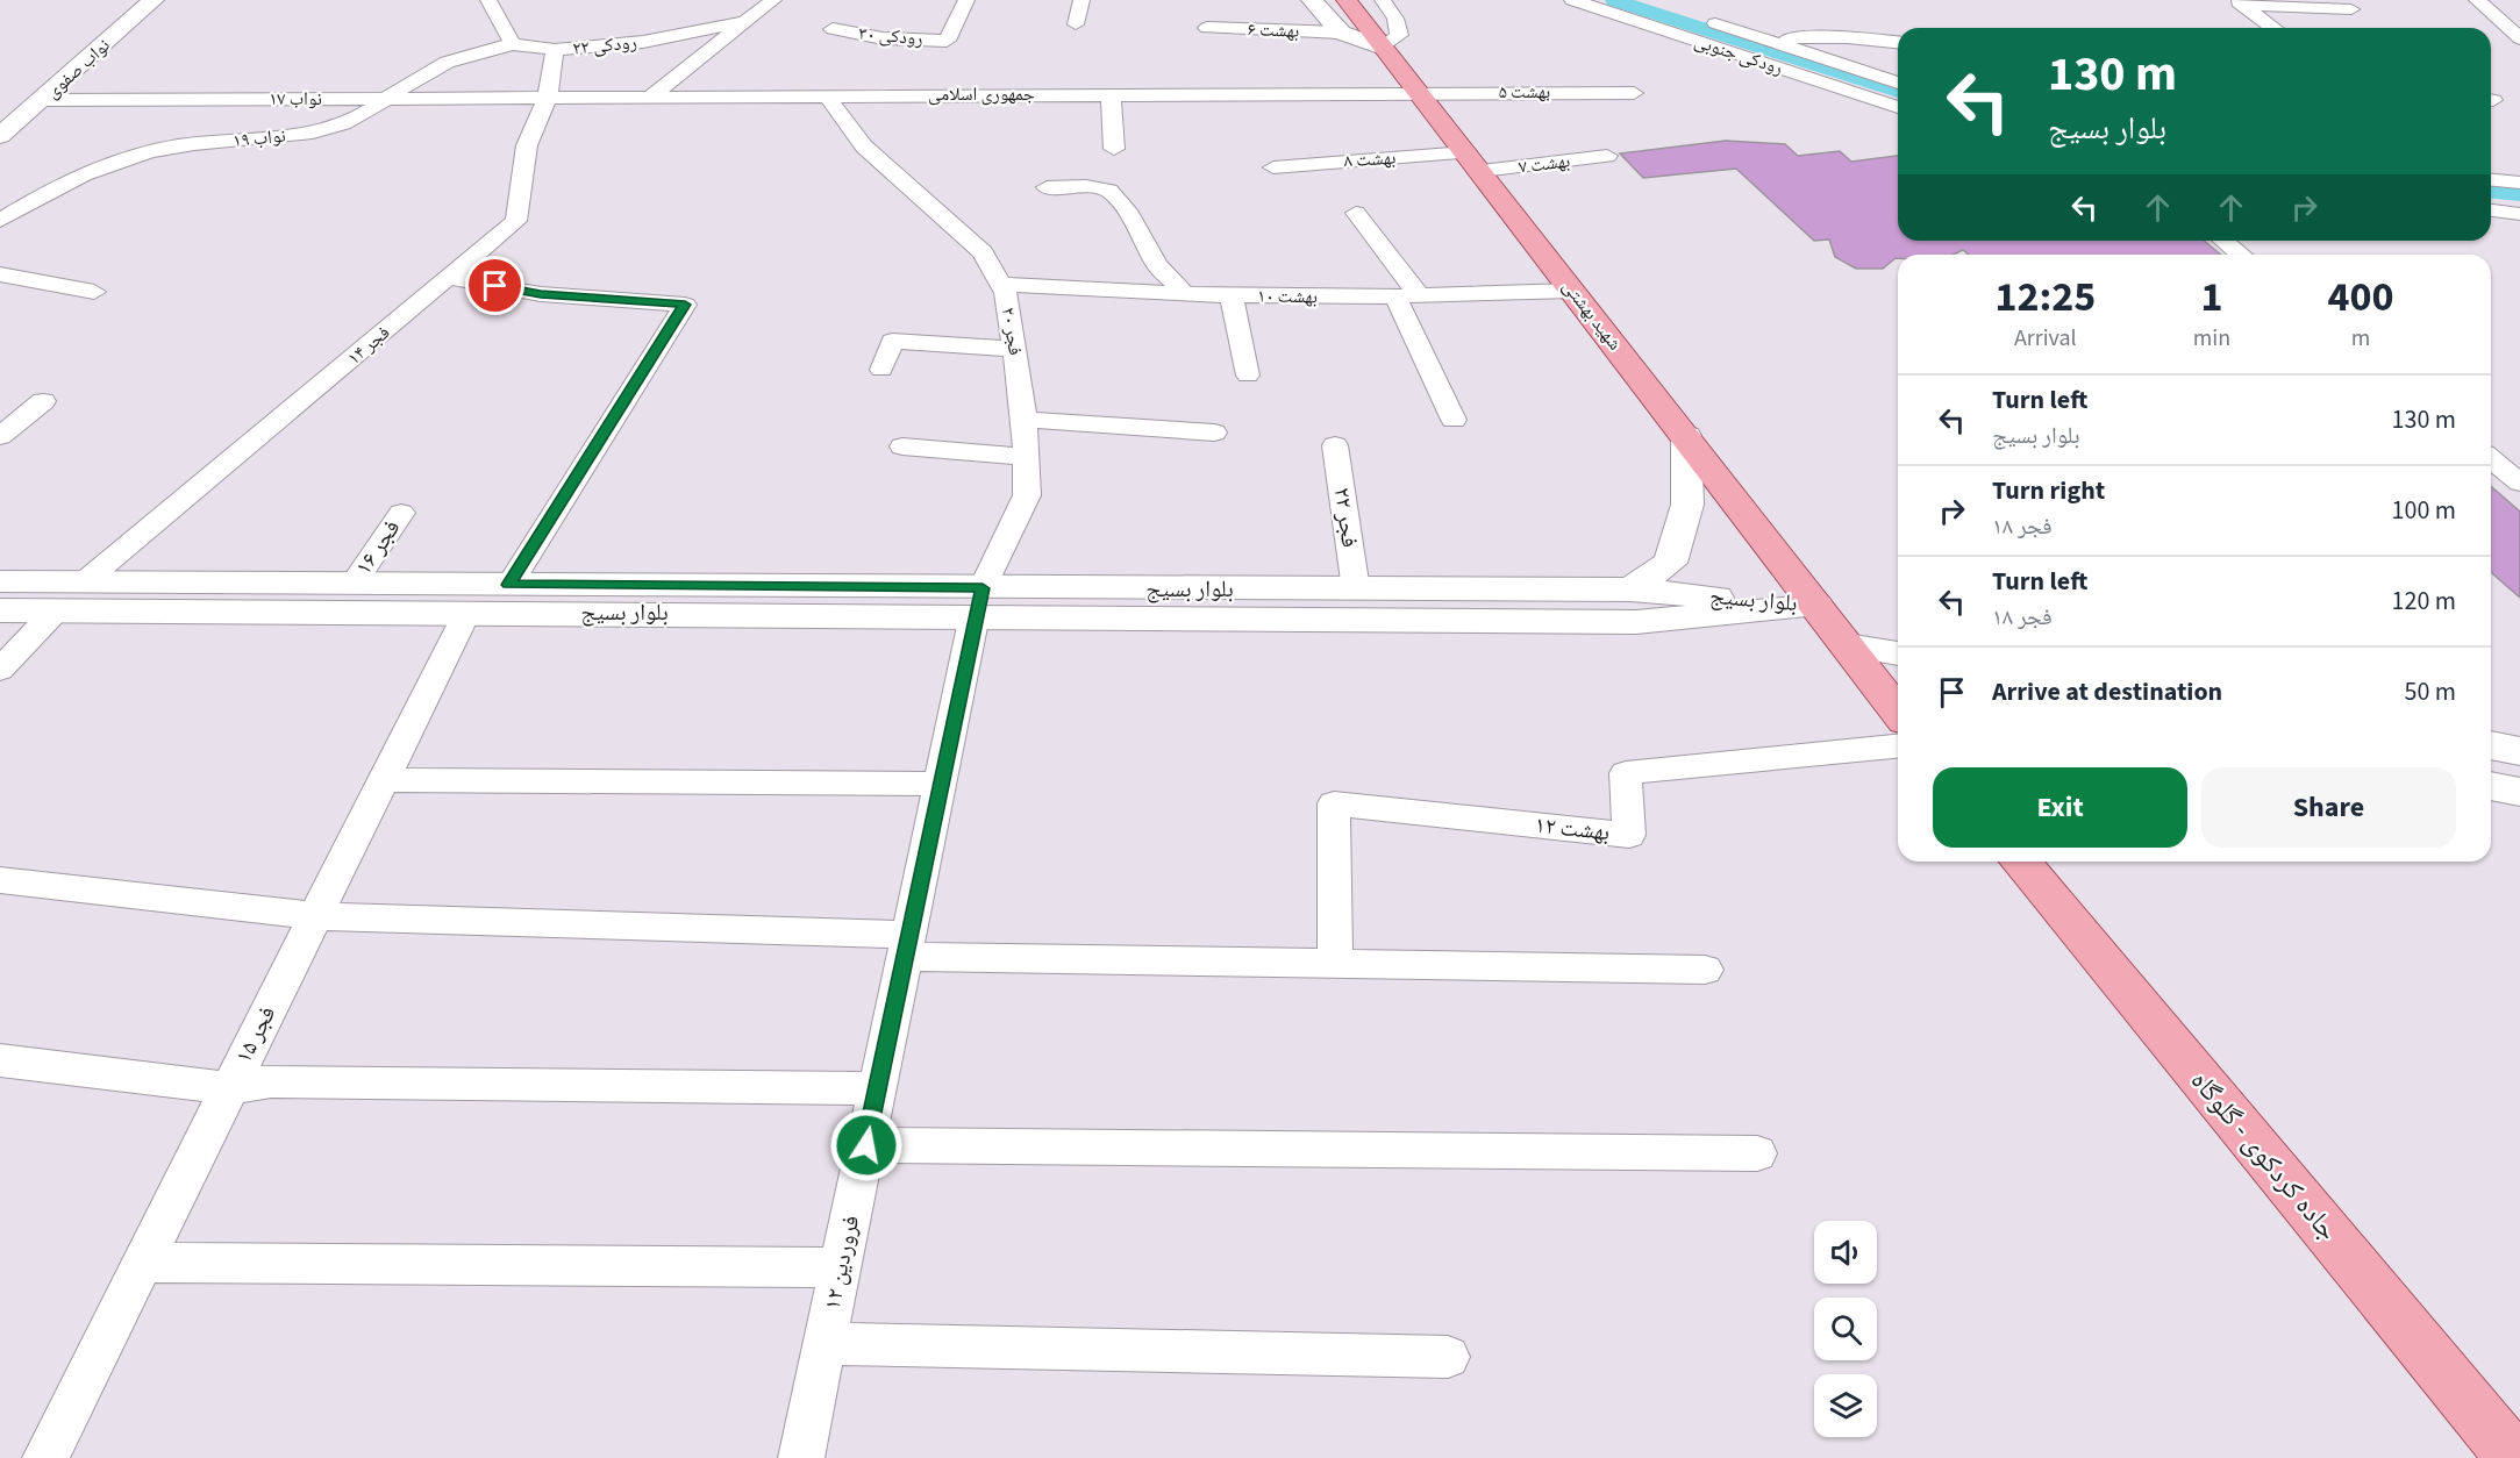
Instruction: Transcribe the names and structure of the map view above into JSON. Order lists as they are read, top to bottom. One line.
{"streets":{"main road":["نواب صفوی","شهید بهشتی","بلوار بسیج","جاده کردکوی - گلوگاه"],"street":["بهشت ۶","رودکی ۳۰","رودکی ۲۲","رودکی جنوبی","بهشت ۵","جمهوری اسلامی","نواب ۱۷","نواب ۱۹","بهشت ۸","بهشت ۷","بهشت ۱۰","فجر ۲۰","فجر ۱۴","فجر ۲۲","فجر ۱۶","بهشت ۱۲","فجر ۱۵","۱۲ فروردین"]},"crossings":[["رودکی ۲۲","نواب ۱۹"],["رودکی ۲۲","فجر ۱۴"],["نواب صفوی","نواب ۱۷"],["بهشت ۵","جمهوری اسلامی"],["بهشت ۵","شهید بهشتی"],["جمهوری اسلامی","نواب ۱۷"],["جمهوری اسلامی","شهید بهشتی"],["جمهوری اسلامی","فجر ۲۰"],["جمهوری اسلامی","فجر ۱۴"],["نواب ۱۷","نواب ۱۹"],["نواب ۱۷","فجر ۱۴"],["بهشت ۸","بهشت ۷"],["بهشت ۸","شهید بهشتی"],["بهشت ۷","شهید بهشتی"],["بهشت ۱۰","شهید بهشتی"],["بهشت ۱۰","فجر ۲۰"],["شهید بهشتی","بلوار بسیج"],["فجر ۲۰","بلوار بسیج"],["فجر ۲۰","۱۲ فروردین"],["فجر ۱۴","بلوار بسیج"],["فجر ۲۲","بلوار بسیج"],["فجر ۱۶","بلوار بسیج"],["بلوار بسیج","فجر ۱۵"],["بلوار بسیج","۱۲ فروردین"]],"page":{"turn":["130 m","بلوار بسیج"],"eta":["12:25","Arrival","1","min","400","m"],"list":[{"name":"Turn left","note":"بلوار بسیج","value":"130 m"},{"name":"Turn right","note":"فجر ۱۸","value":"100 m"},{"name":"Turn left","note":"فجر ۱۸","value":"120 m"},{"name":"Arrive at destination","value":"50 m"}],"buttons":["Exit","Share"]}}
